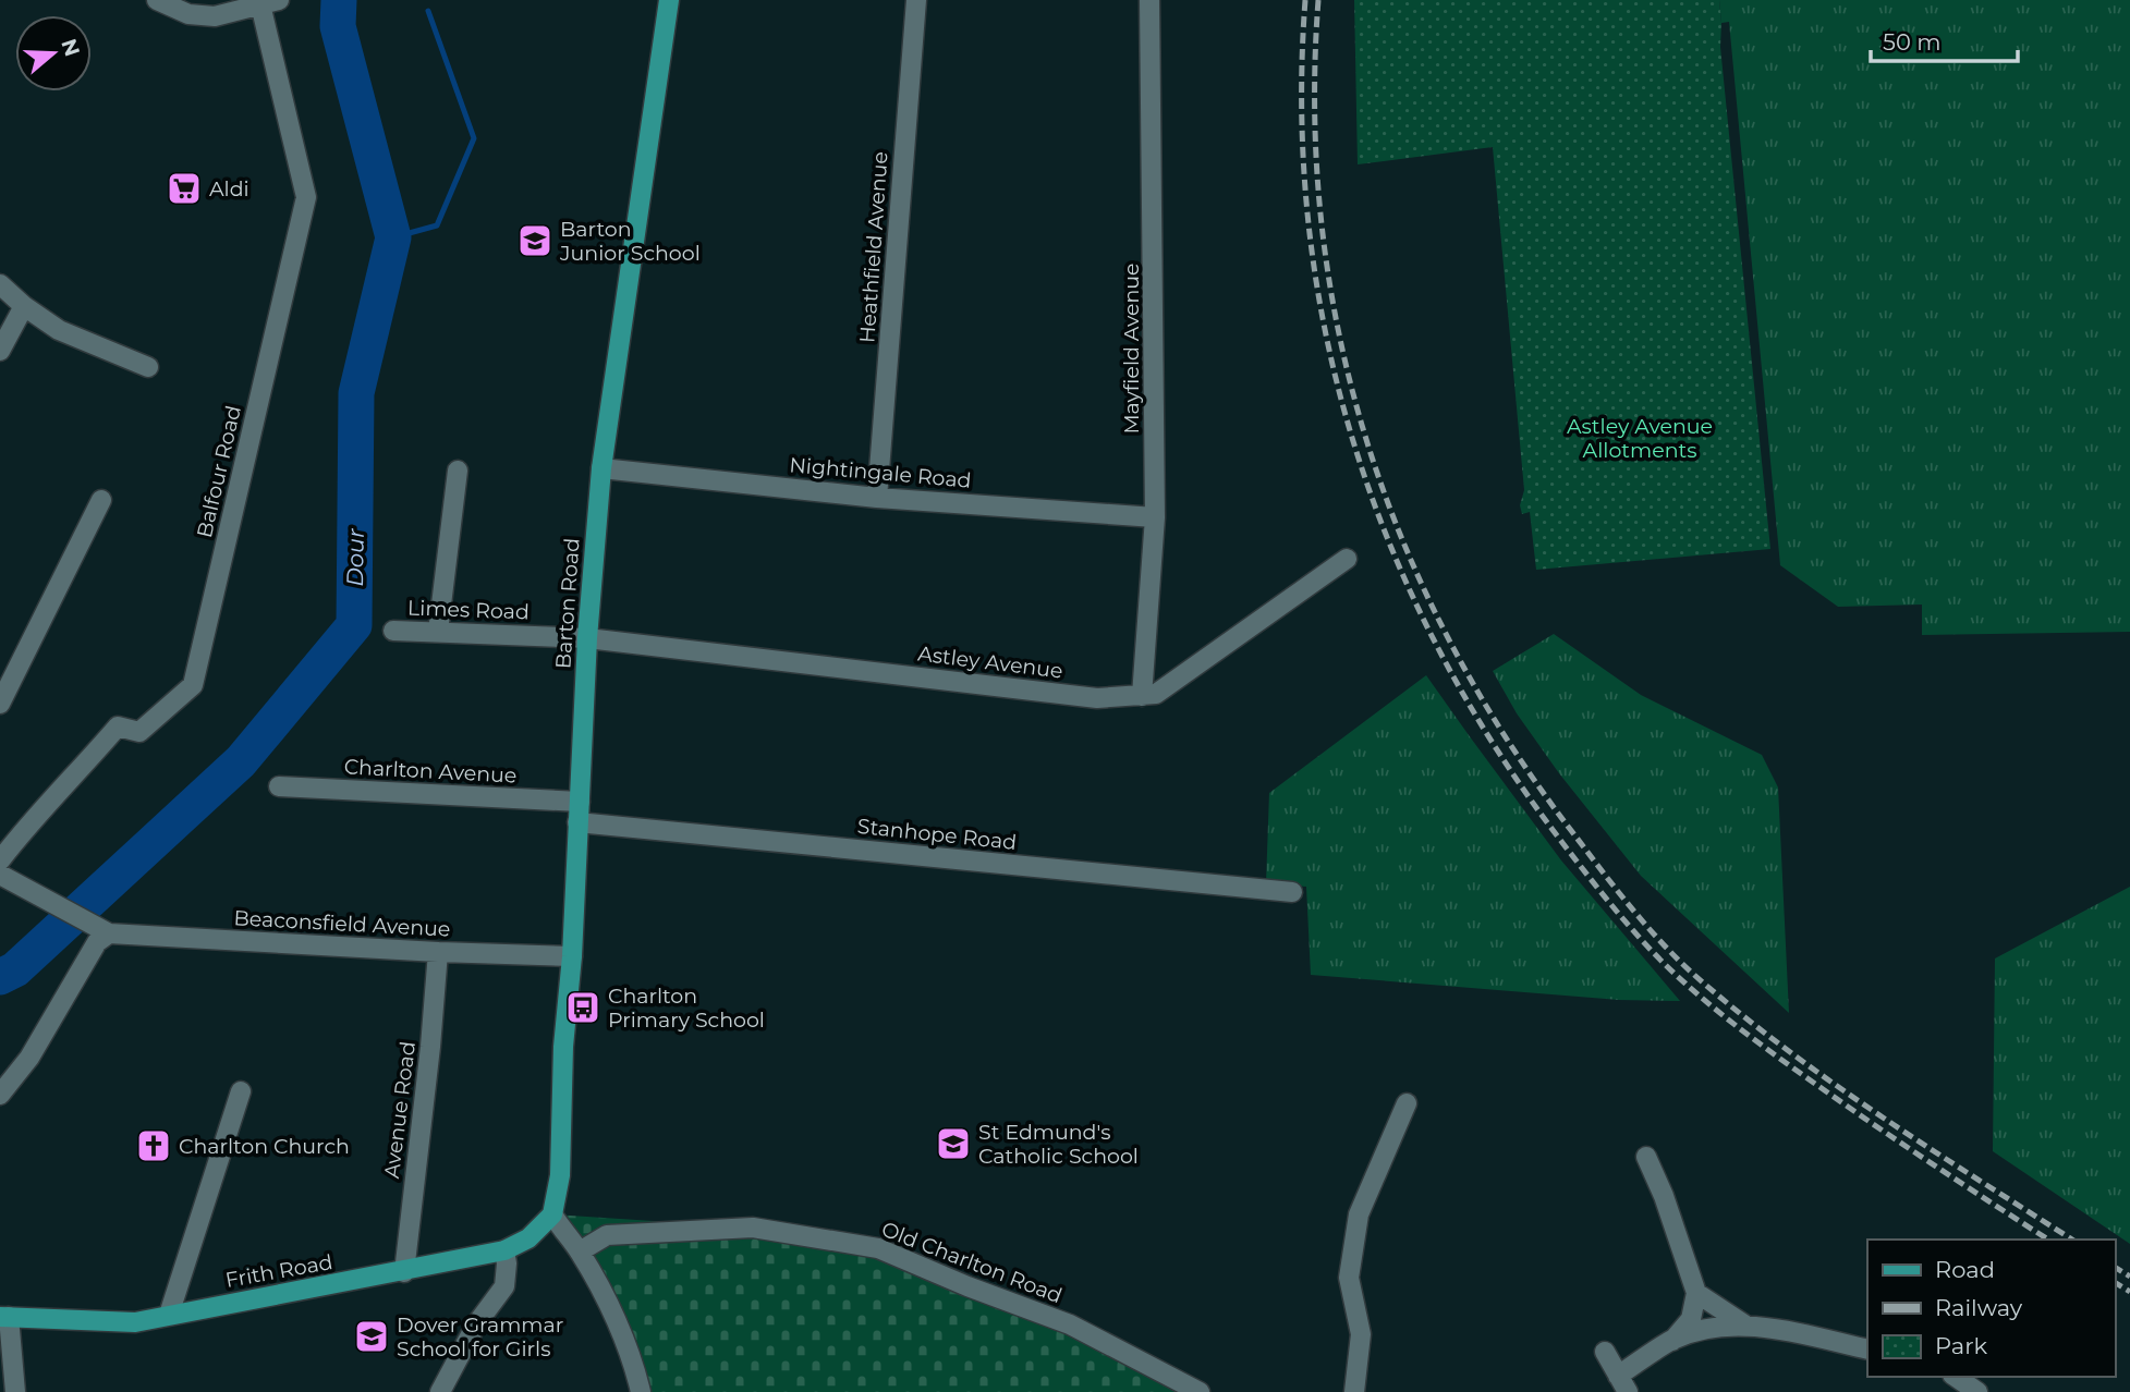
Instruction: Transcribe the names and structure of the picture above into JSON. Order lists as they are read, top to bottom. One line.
{"streets":{"main road":["Barton Road","Frith Road"],"street":["Heathfield Avenue","Mayfield Avenue","Balfour Road","Nightingale Road","Limes Road","Astley Avenue","Charlton Avenue","Stanhope Road","Beaconsfield Avenue","Avenue Road","Old Charlton Road"]},"crossings":[["Heathfield Avenue","Nightingale Road"],["Mayfield Avenue","Nightingale Road"],["Mayfield Avenue","Astley Avenue"],["Nightingale Road","Barton Road"],["Barton Road","Limes Road"],["Barton Road","Astley Avenue"],["Barton Road","Charlton Avenue"],["Barton Road","Stanhope Road"],["Barton Road","Beaconsfield Avenue"],["Barton Road","Frith Road"],["Limes Road","Astley Avenue"],["Beaconsfield Avenue","Avenue Road"],["Avenue Road","Frith Road"]],"water":["Dour"],"parks":["Astley Avenue Allotments"],"places":{"supermarket":["Aldi"],"school or university":["Barton Junior School","St Edmund's Catholic School","Dover Grammar School for Girls"],"bus stop":["Charlton Primary School"],"church":["Charlton Church"]},"legend":["Road","Railway","Park"],"scale_bar":"50 m","north":"right"}
